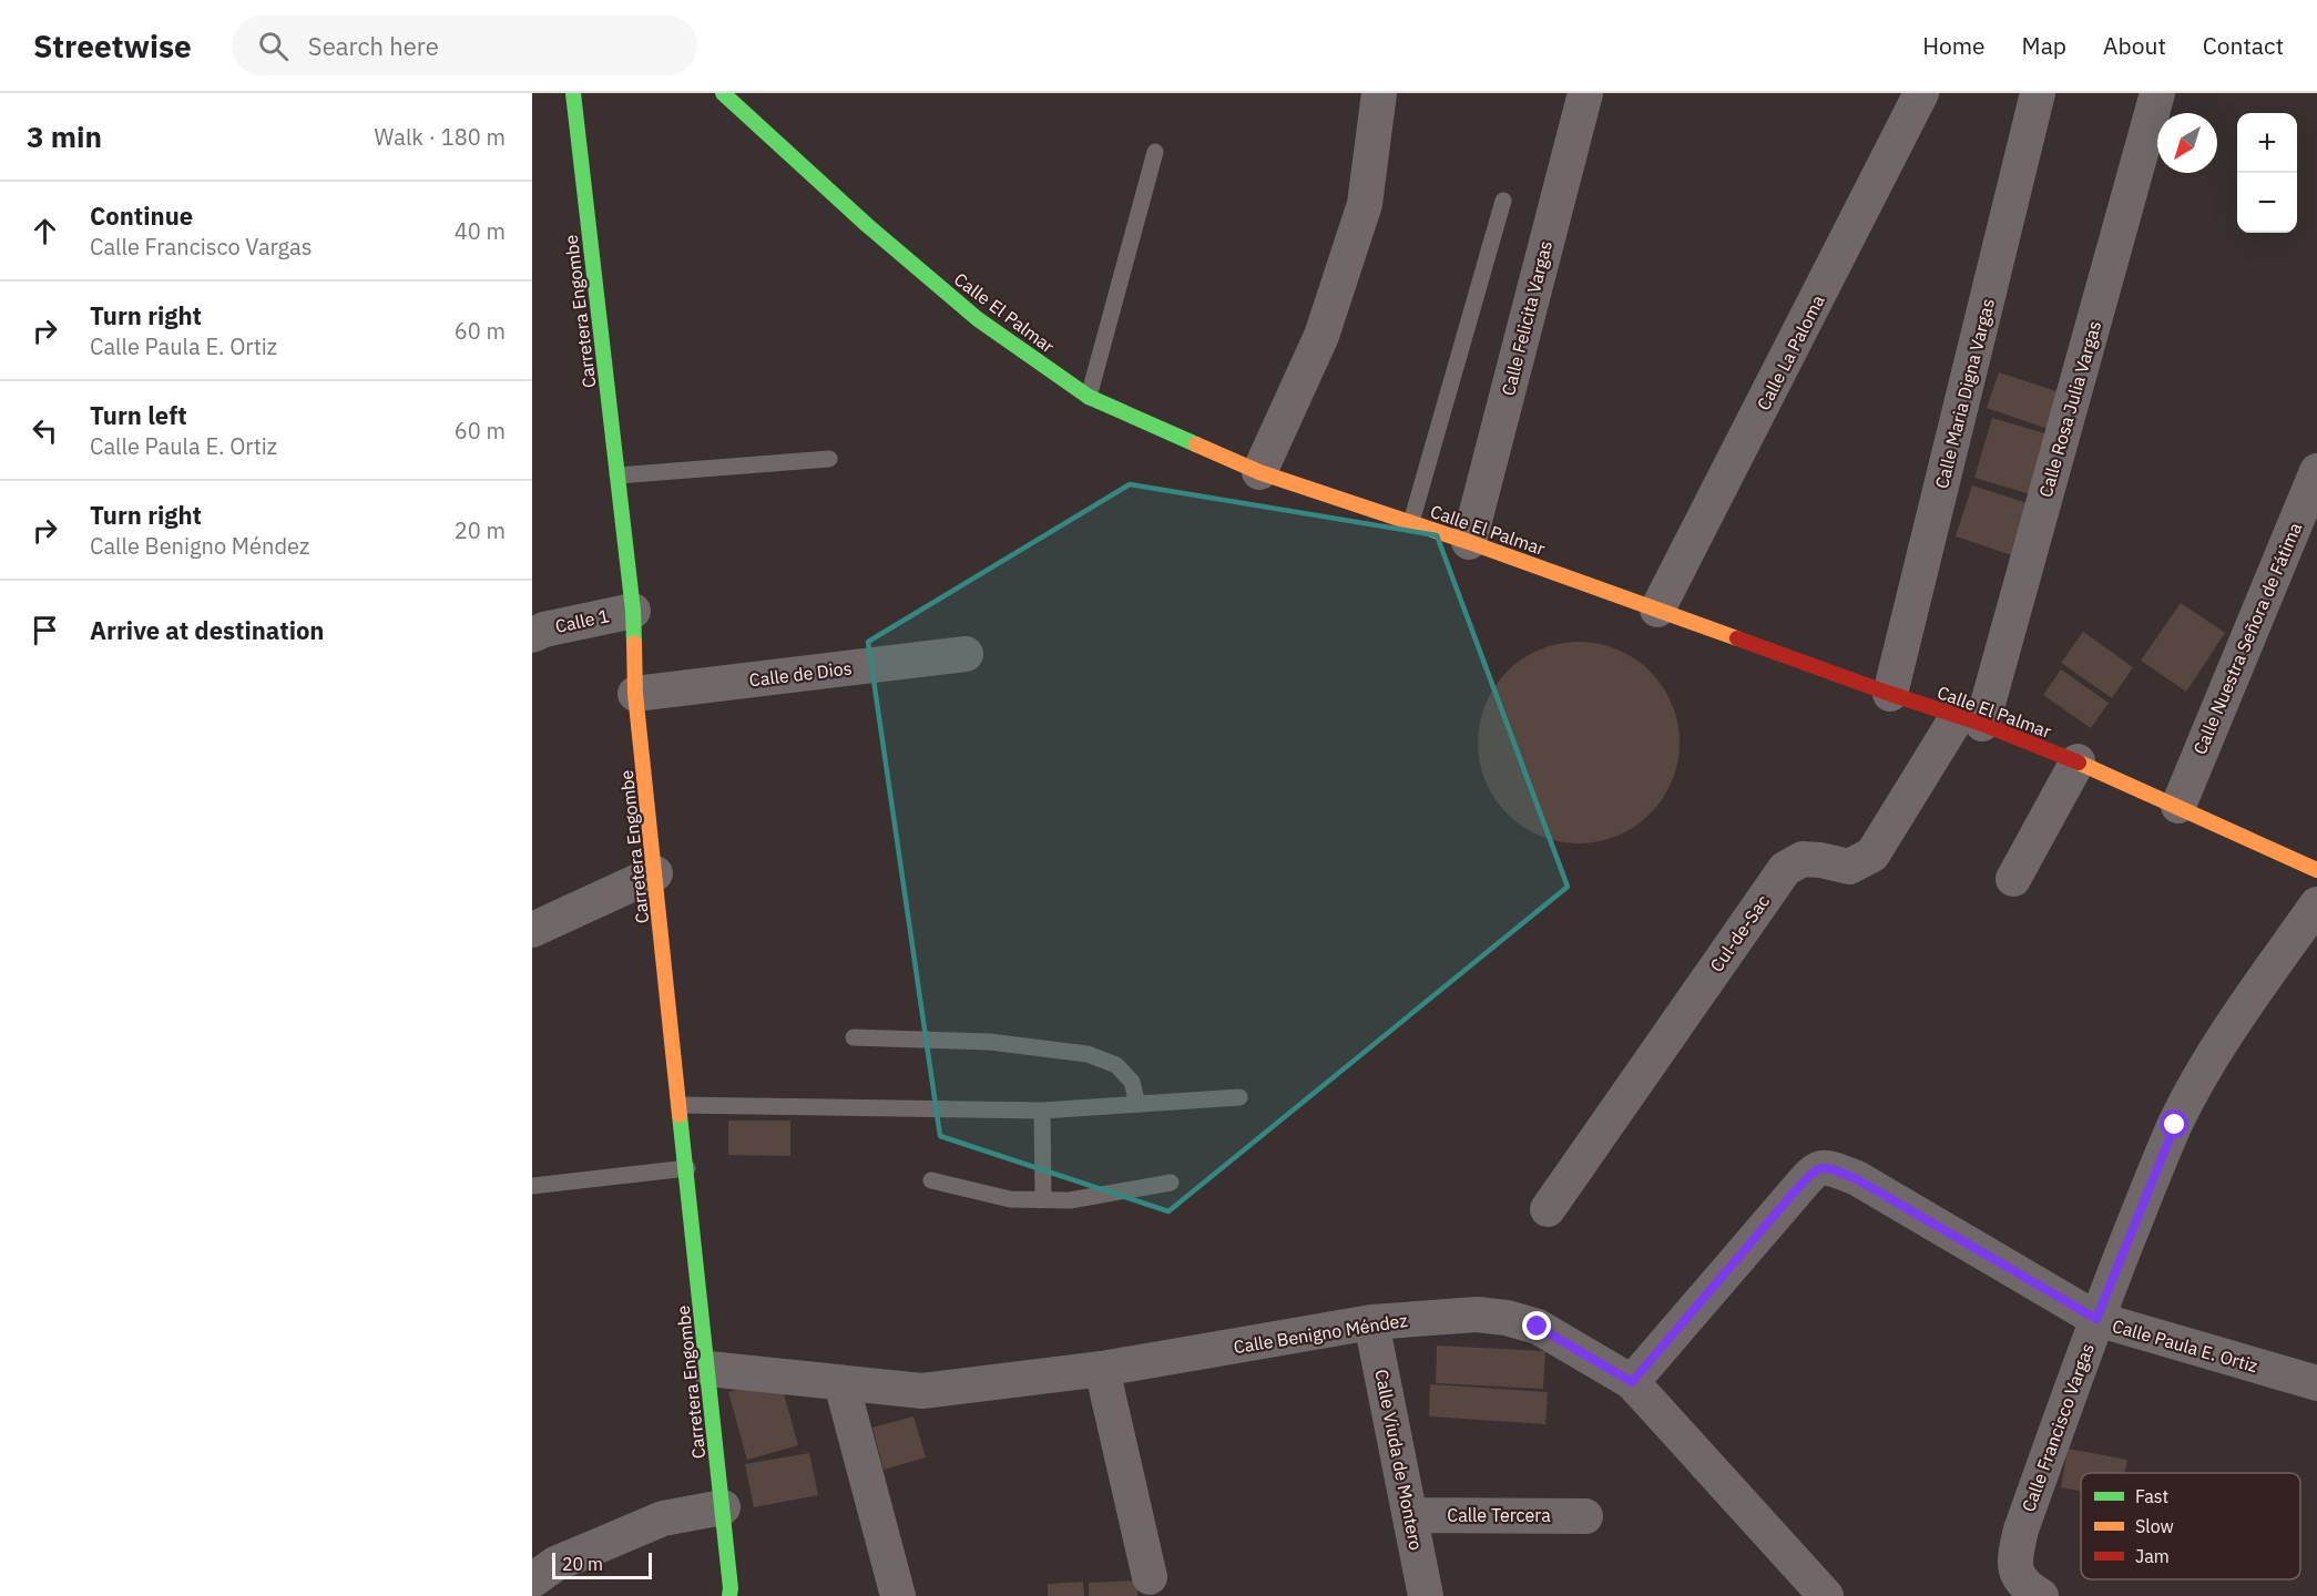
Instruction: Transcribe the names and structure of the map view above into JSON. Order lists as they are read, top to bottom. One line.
{"streets":{"street":["Carretera Engombe","Calle El Palmar","Calle Felicita Vargas","Calle La Paloma","Calle Maria Digna Vargas","Calle Rosa Julia Vargas","Calle 1","Calle Nuestra Señora de Fátima","Calle de Dios","Cul-de-Sac","Calle Benigno Méndez","Calle Paula E. Ortiz","Calle Francisco Vargas","Calle Viuda de Montero","Calle Tercera"]},"crossings":[["Carretera Engombe","Calle 1"],["Carretera Engombe","Calle de Dios"],["Carretera Engombe","Calle Benigno Méndez"],["Calle El Palmar","Calle Felicita Vargas"],["Calle El Palmar","Calle La Paloma"],["Calle El Palmar","Calle Maria Digna Vargas"],["Calle El Palmar","Calle Rosa Julia Vargas"],["Calle El Palmar","Calle Nuestra Señora de Fátima"],["Calle El Palmar","Cul-de-Sac"],["Calle Rosa Julia Vargas","Cul-de-Sac"],["Calle Benigno Méndez","Calle Paula E. Ortiz"],["Calle Benigno Méndez","Calle Viuda de Montero"],["Calle Paula E. Ortiz","Calle Francisco Vargas"],["Calle Viuda de Montero","Calle Tercera"]],"legend":["Fast","Slow","Jam"],"scale_bar":"20 m","north":"bottom left","page":{"header":"Streetwise","search":"Search here","nav":["Home","Map","About","Contact"],"heading":["3 min","Walk · 180 m"],"map_buttons":["+","−"],"list":[["Continue","Calle Francisco Vargas","40 m"],["Turn right","Calle Paula E. Ortiz","60 m"],["Turn left","Calle Paula E. Ortiz","60 m"],["Turn right","Calle Benigno Méndez","20 m"],"Arrive at destination"],"scale":"20 m"}}
